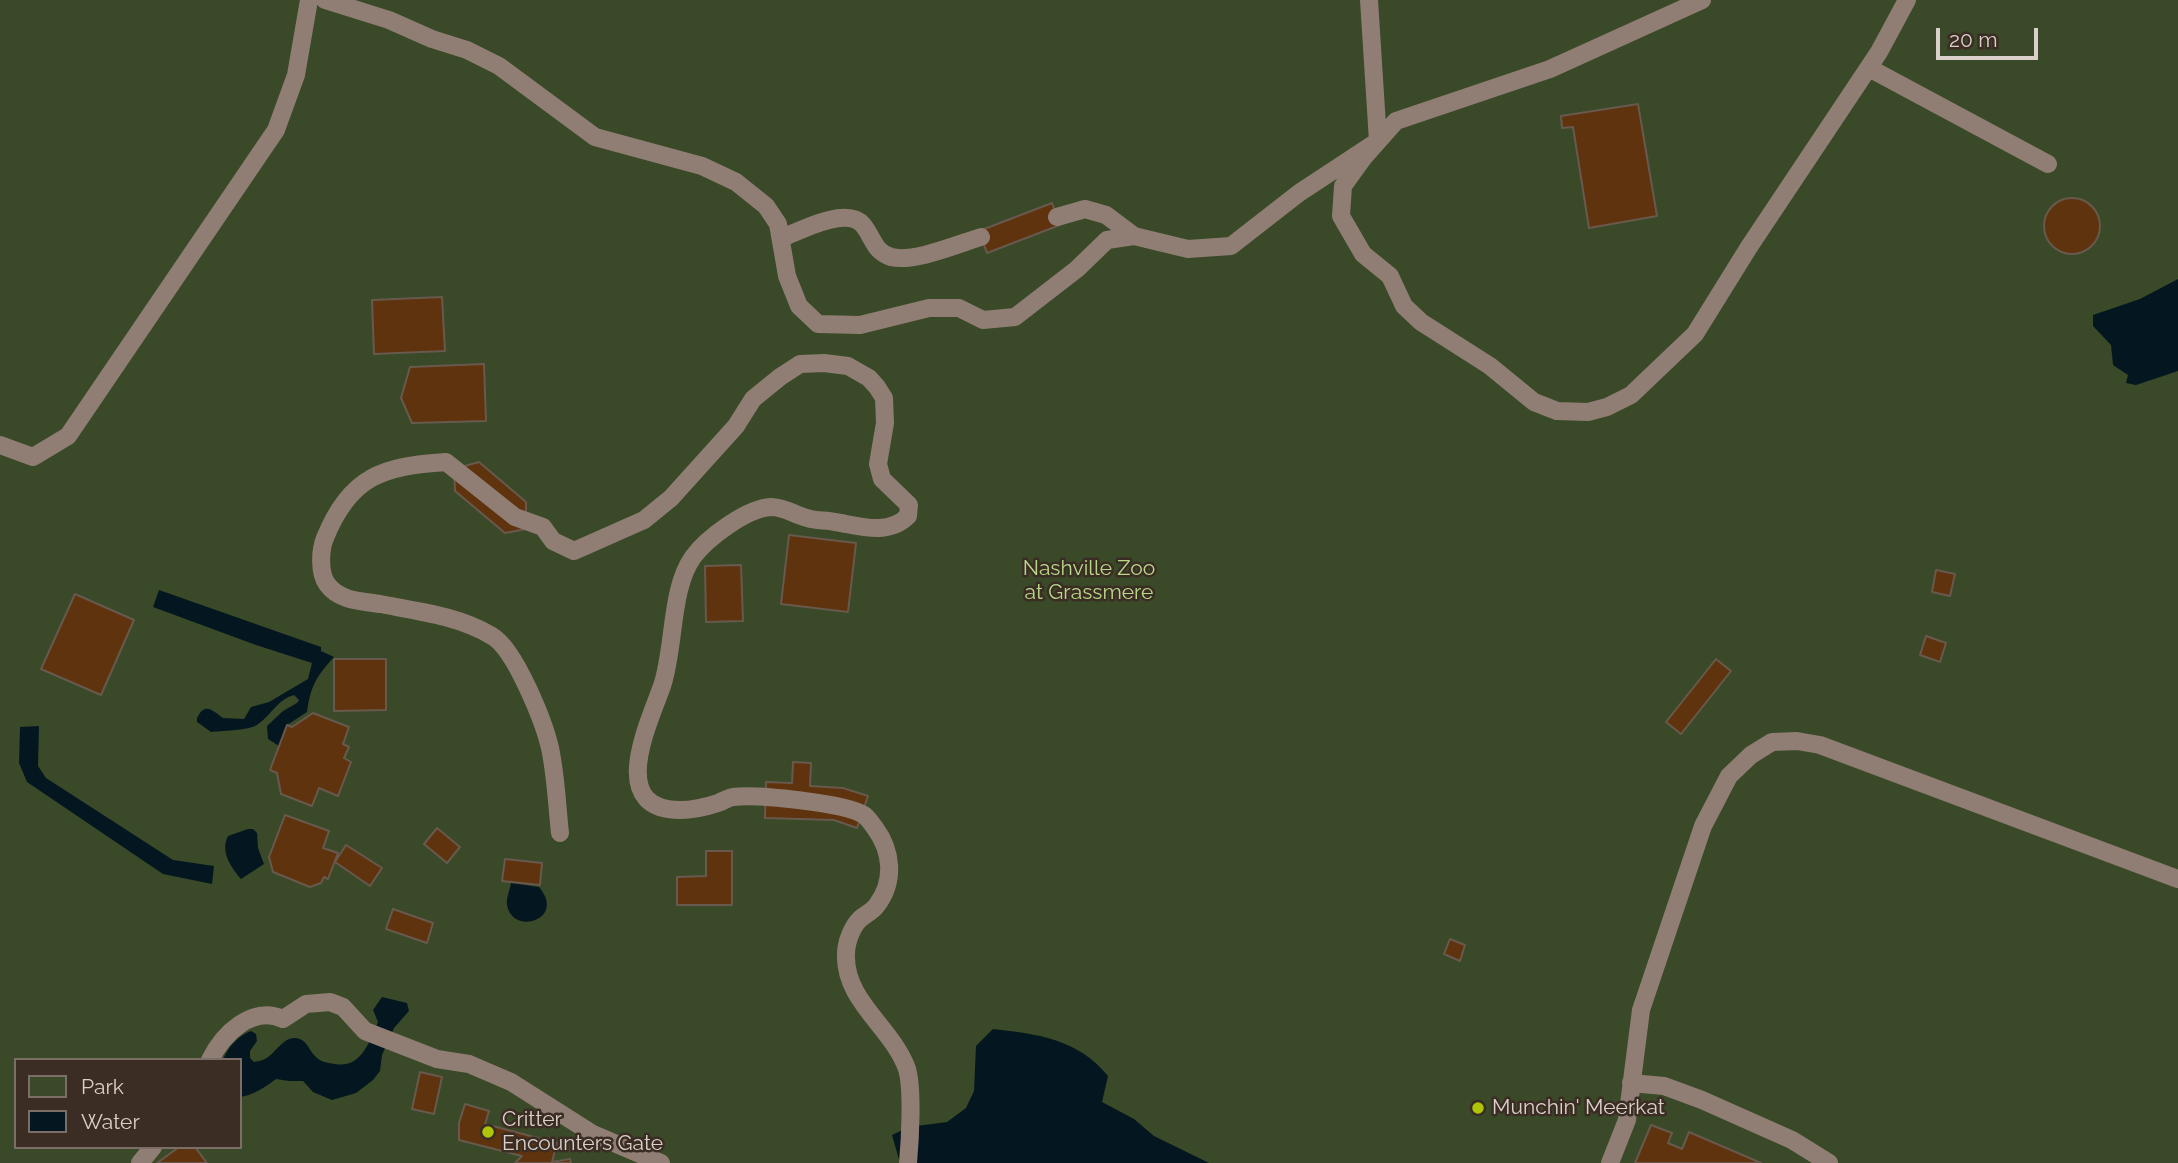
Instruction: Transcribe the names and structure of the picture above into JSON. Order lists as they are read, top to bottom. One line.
{"parks":["Nashville Zoo at Grassmere"],"places":["Munchin' Meerkat","Critter Encounters Gate"],"legend":["Park","Water"],"scale_bar":"20 m"}
